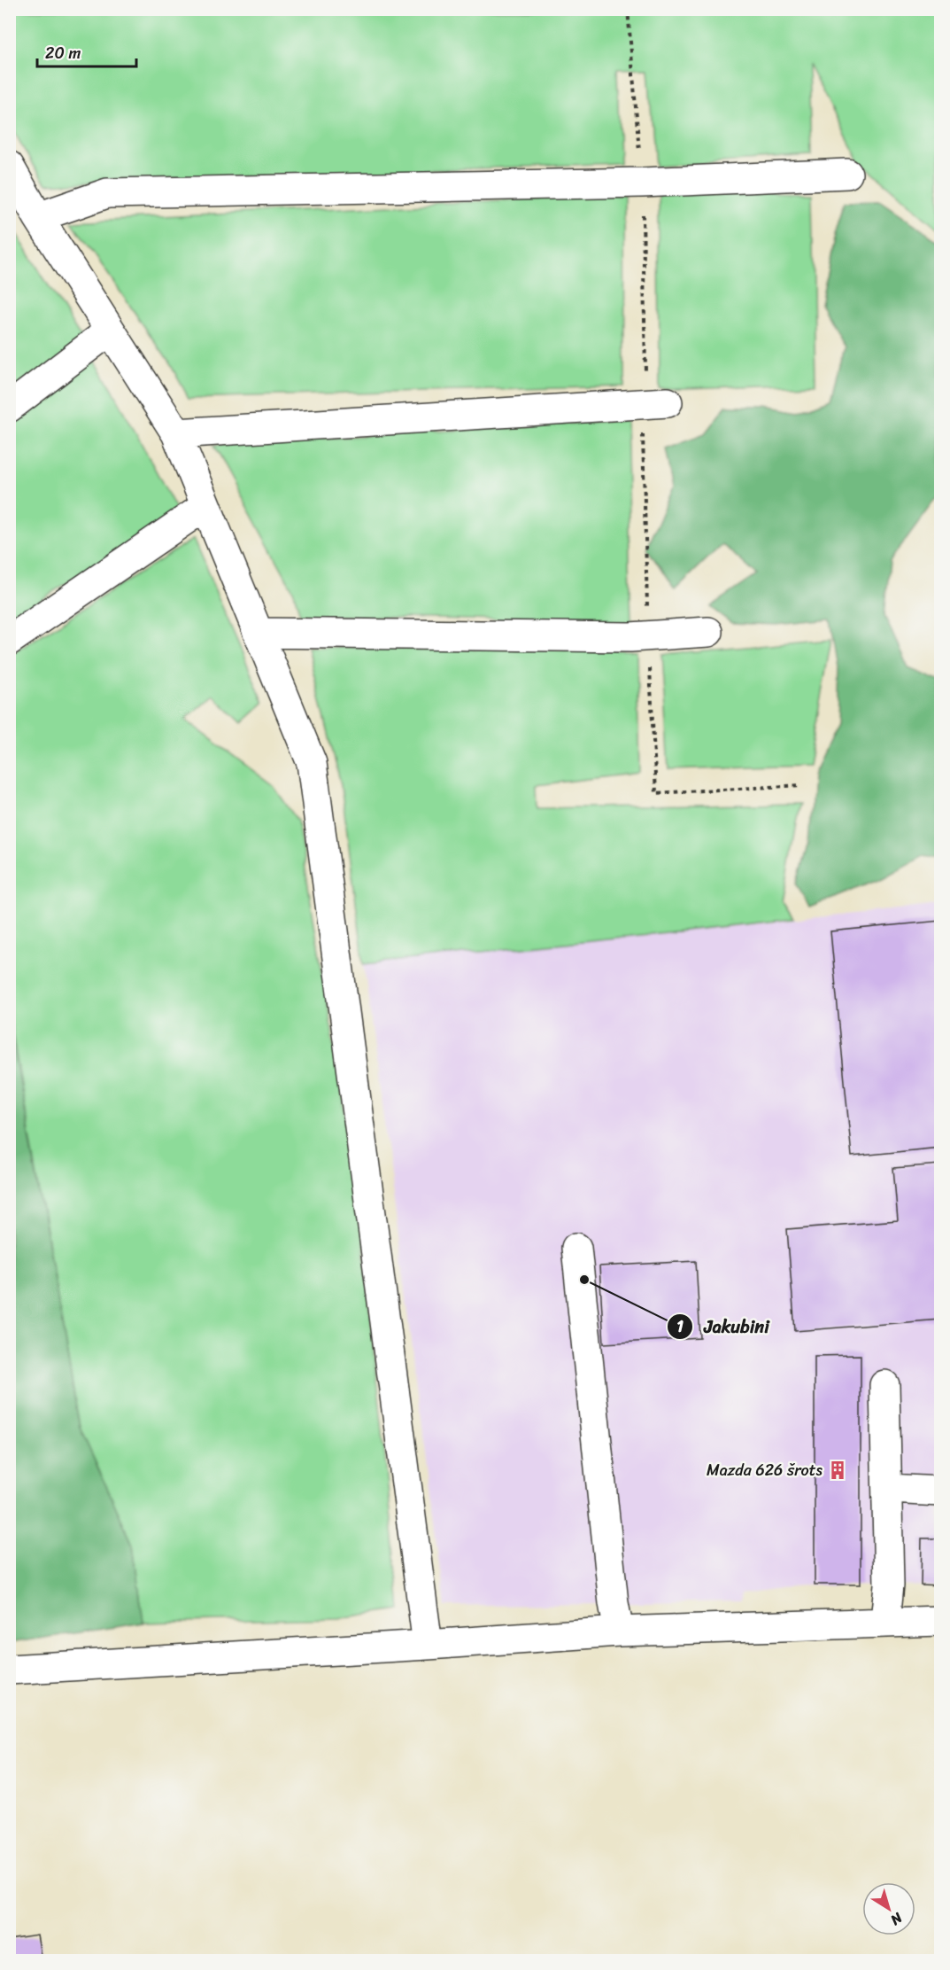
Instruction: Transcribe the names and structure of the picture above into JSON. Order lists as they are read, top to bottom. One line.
{"places":{"other":["Jakubini"],"building":["Mazda 626 šrots"]},"scale_bar":"20 m","north":"bottom right"}
